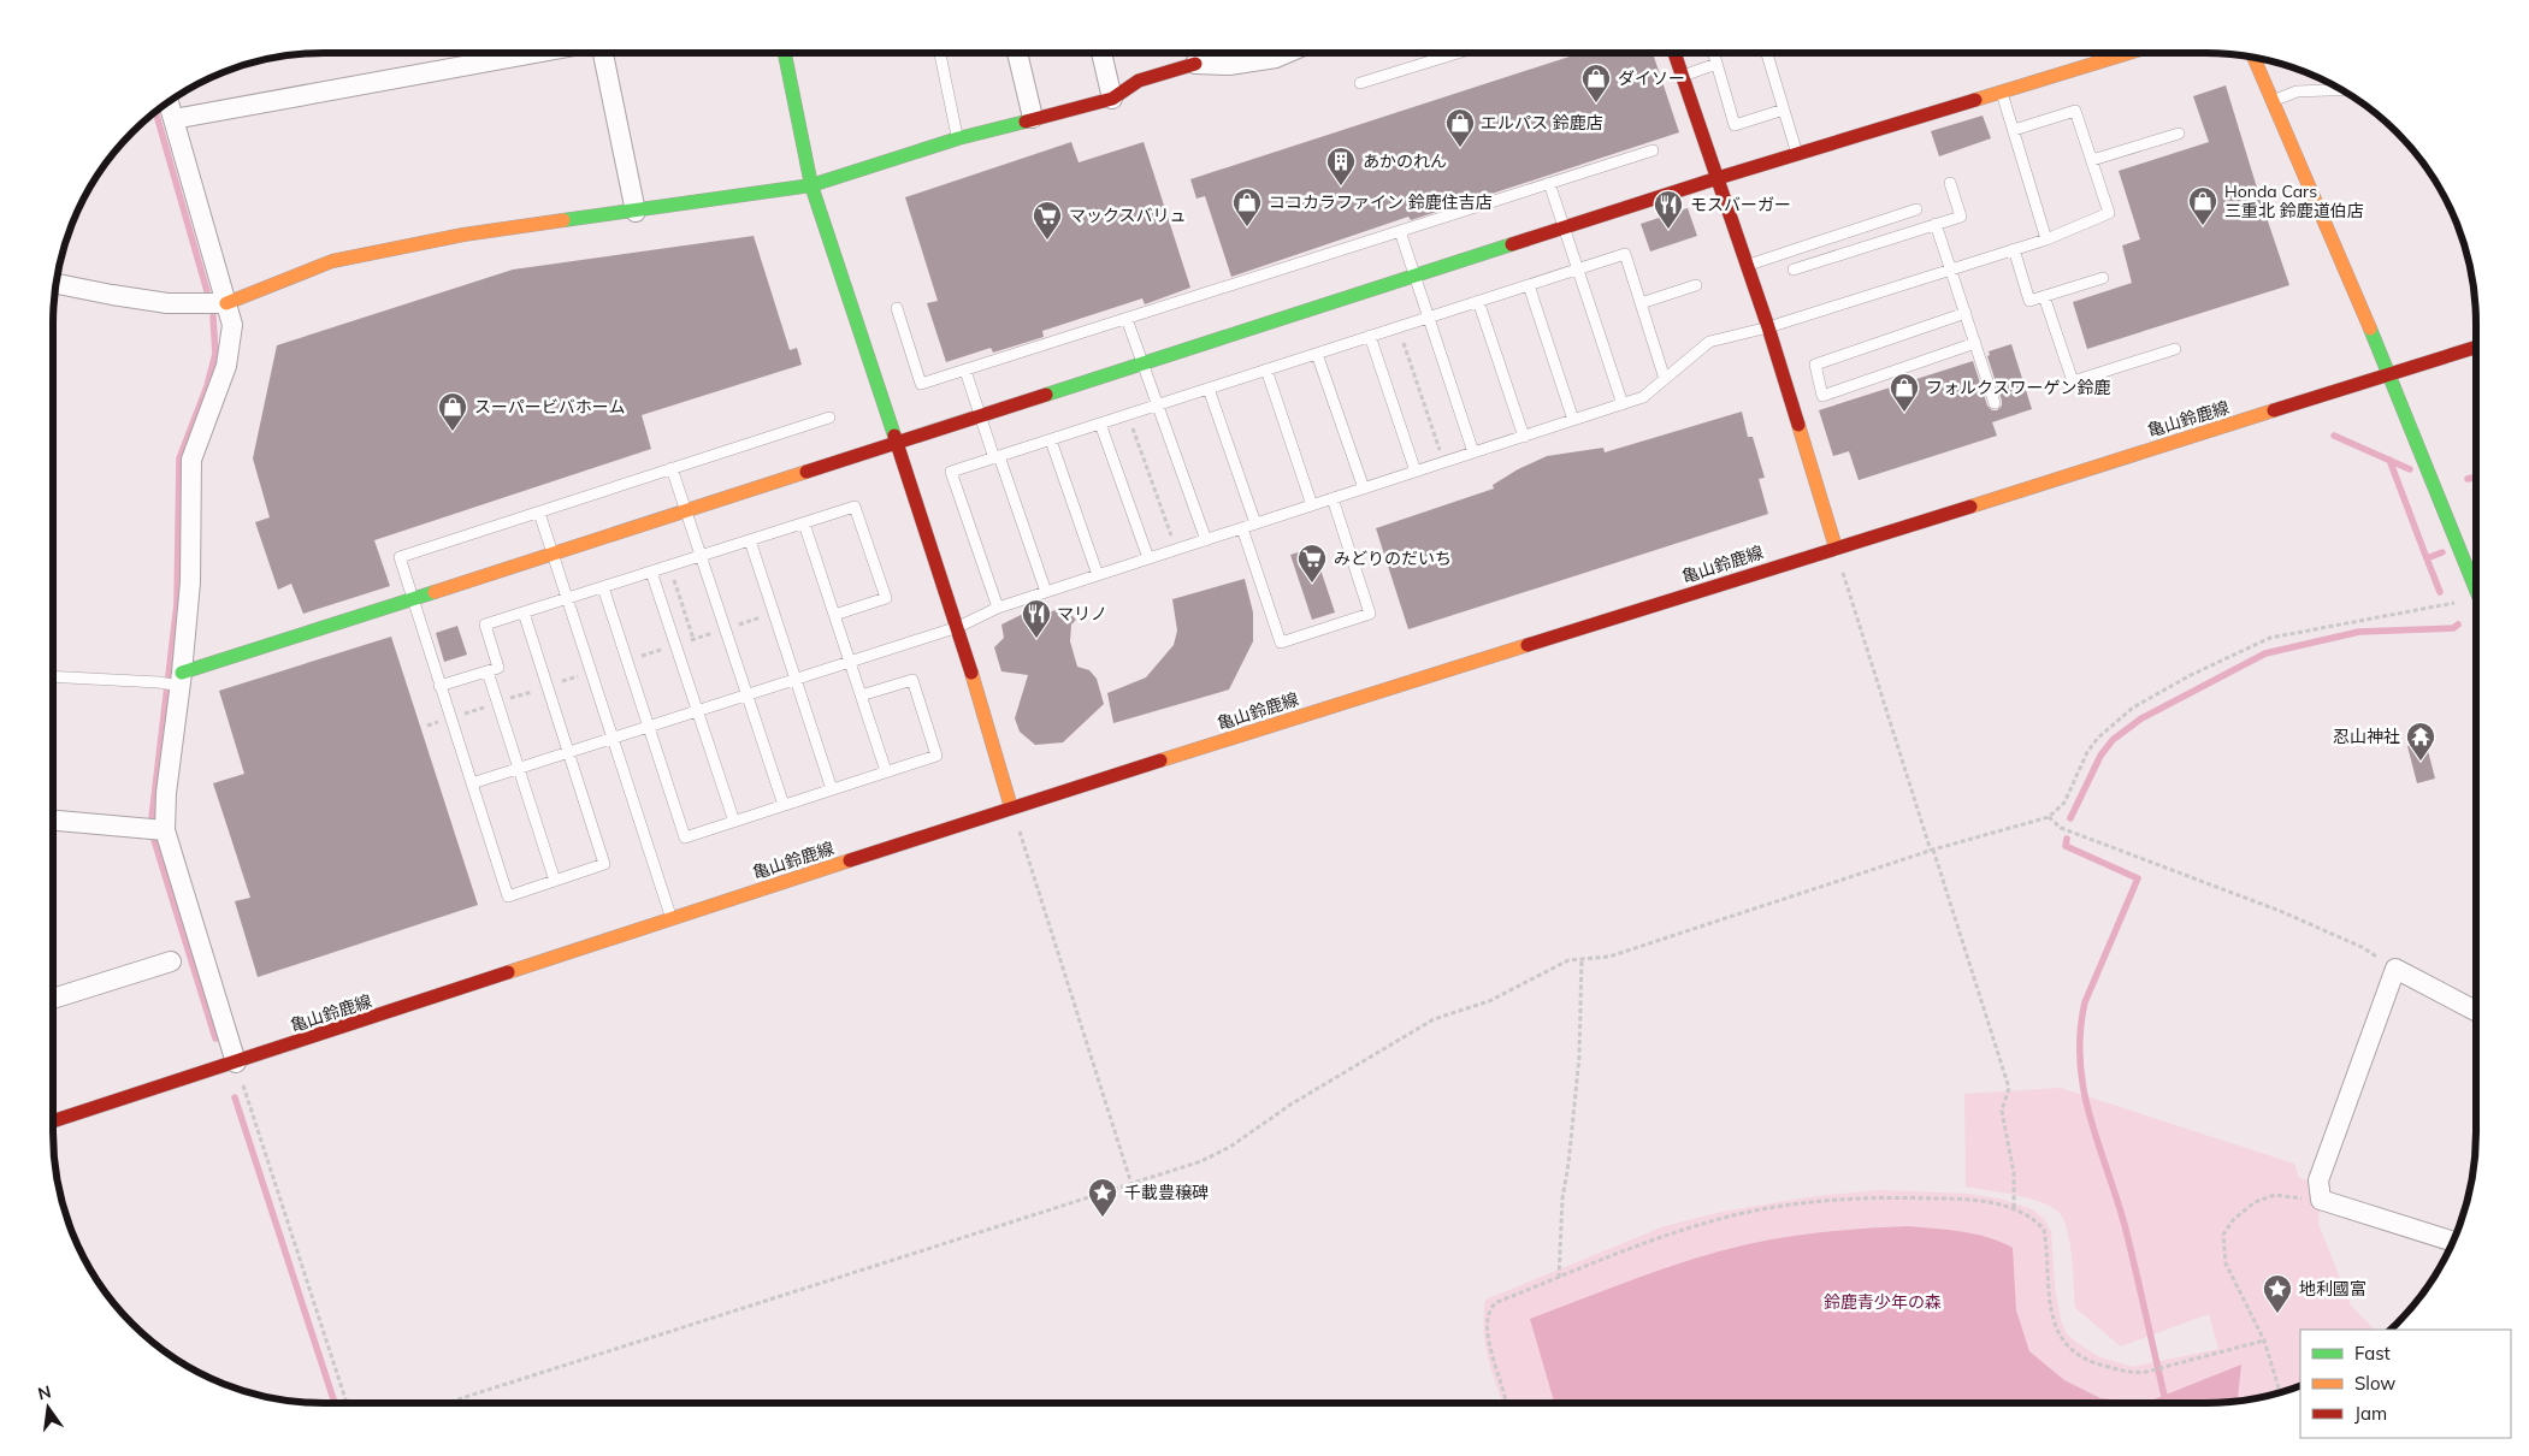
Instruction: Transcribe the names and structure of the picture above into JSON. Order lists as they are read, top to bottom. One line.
{"streets":{"street":["亀山鈴鹿線"]},"parks":["鈴鹿青少年の森"],"places":{"shop":["ダイソー","エルパス 鈴鹿店","Honda Cars 三重北 鈴鹿道伯店","ココカラファイン 鈴鹿住吉店","フォルクスワーゲン鈴鹿","スーパービバホーム"],"building":["あかのれん"],"restaurant":["モスバーガー","マリノ"],"supermarket":["マックスバリュ","みどりのだいち"],"temple":["忍山神社"],"place":["千載豊穣碑","地利國富"]},"legend":["Fast","Slow","Jam"],"north":"top"}
